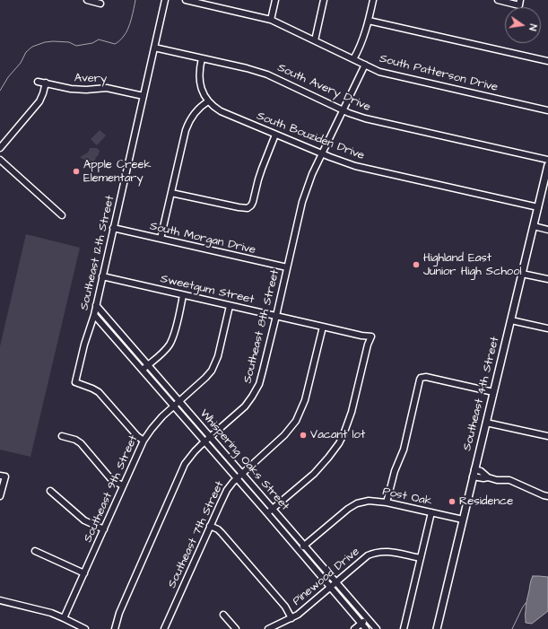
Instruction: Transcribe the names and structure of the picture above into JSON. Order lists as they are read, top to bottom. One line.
{"streets":{"main road":["Southeast 4th Street"],"street":["South Patterson Drive","Avery","South Avery Drive","South Bouziden Drive","South Morgan Drive","Southeast 12th Street","Sweetgum Street","Southeast 8th Street","Whispering Oaks Street","Southeast 9th Street","Post Oak","Southeast 7th Street","Pinewood Drive"]},"crossings":[["South Patterson Drive","Southeast 8th Street"],["Avery","Southeast 12th Street"],["South Avery Drive","South Bouziden Drive"],["South Avery Drive","Southeast 12th Street"],["South Avery Drive","Southeast 8th Street"],["South Bouziden Drive","Southeast 8th Street"],["South Bouziden Drive","Southeast 4th Street"],["South Morgan Drive","Southeast 12th Street"],["South Morgan Drive","Southeast 8th Street"],["Southeast 12th Street","Sweetgum Street"],["Southeast 12th Street","Whispering Oaks Street"],["Southeast 12th Street","Southeast 9th Street"],["Sweetgum Street","Southeast 8th Street"],["Sweetgum Street","Whispering Oaks Street"],["Sweetgum Street","Southeast 9th Street"],["Sweetgum Street","Southeast 7th Street"],["Southeast 8th Street","Whispering Oaks Street"],["Southeast 4th Street","Post Oak"],["Whispering Oaks Street","Southeast 9th Street"],["Whispering Oaks Street","Post Oak"],["Whispering Oaks Street","Southeast 7th Street"],["Whispering Oaks Street","Pinewood Drive"]],"places":["Apple Creek Elementary","Highland East Junior High School","Vacant lot","Residence"],"north":"right"}
